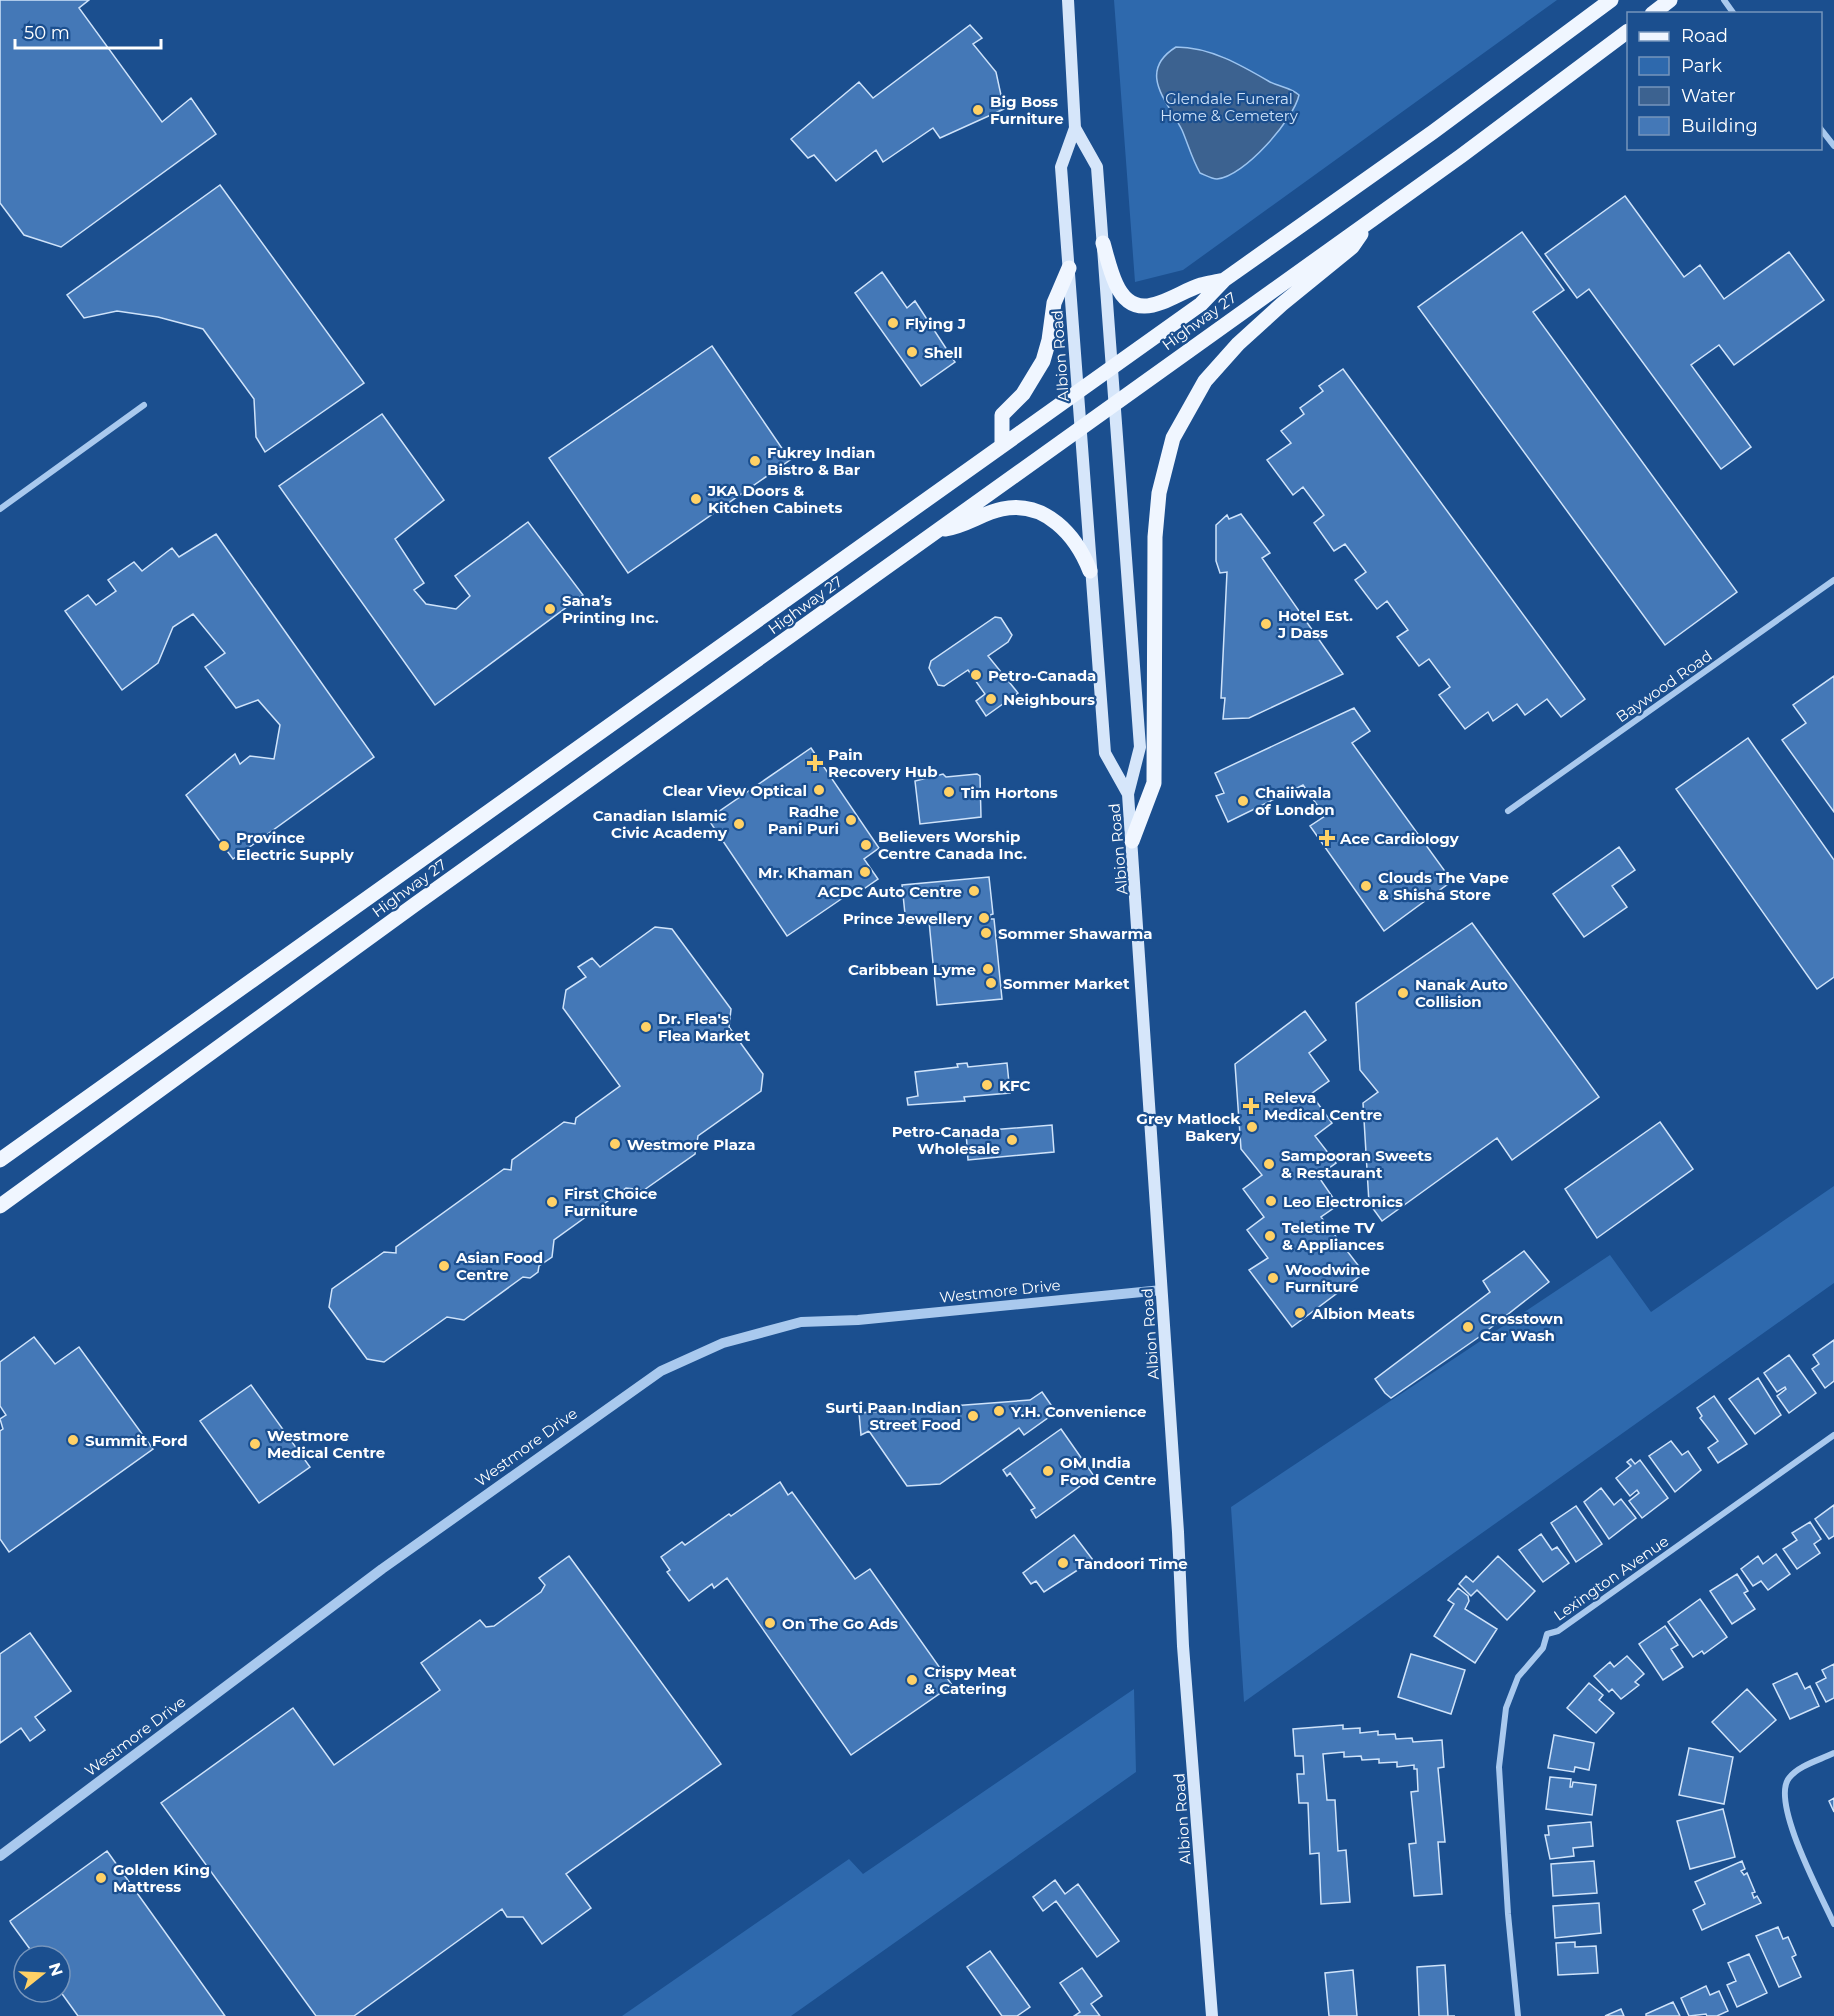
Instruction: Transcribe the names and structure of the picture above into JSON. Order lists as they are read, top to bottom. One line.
{"streets":{"main road":["Highway 27","Albion Road"],"street":["Baywood Road","Westmore Drive","Lexington Avenue"]},"crossings":[["Highway 27","Albion Road"],["Albion Road","Westmore Drive"]],"parks":["Glendale Funeral Home & Cemetery"],"places":{"other":["Big Boss Furniture","Flying J","Shell","Fukrey Indian Bistro & Bar","JKA Doors & Kitchen Cabinets","Sana’s Printing Inc.","Hotel Est. J Dass","Petro-Canada","Neighbours","Clear View Optical","Tim Hortons","Chaiiwala of London","Radhe Pani Puri","Canadian Islamic Civic Academy","Believers Worship Centre Canada Inc.","Province Electric Supply","Mr. Khaman","Clouds The Vape & Shisha Store","ACDC Auto Centre","Prince Jewellery","Sommer Shawarma","Caribbean Lyme","Sommer Market","Nanak Auto Collision","Dr. Flea's Flea Market","KFC","Grey Matlock Bakery","Petro-Canada Wholesale","Westmore Plaza","Sampooran Sweets & Restaurant","Leo Electronics","First Choice Furniture","Teletime TV & Appliances","Asian Food Centre","Woodwine Furniture","Albion Meats","Crosstown Car Wash","Y.H. Convenience","Surti Paan Indian Street Food","Summit Ford","Westmore Medical Centre","OM India Food Centre","Tandoori Time","On The Go Ads","Crispy Meat & Catering","Golden King Mattress"],"health":["Pain Recovery Hub","Ace Cardiology","Releva Medical Centre"]},"legend":["Road","Park","Water","Building"],"scale_bar":"50 m","north":"right"}
